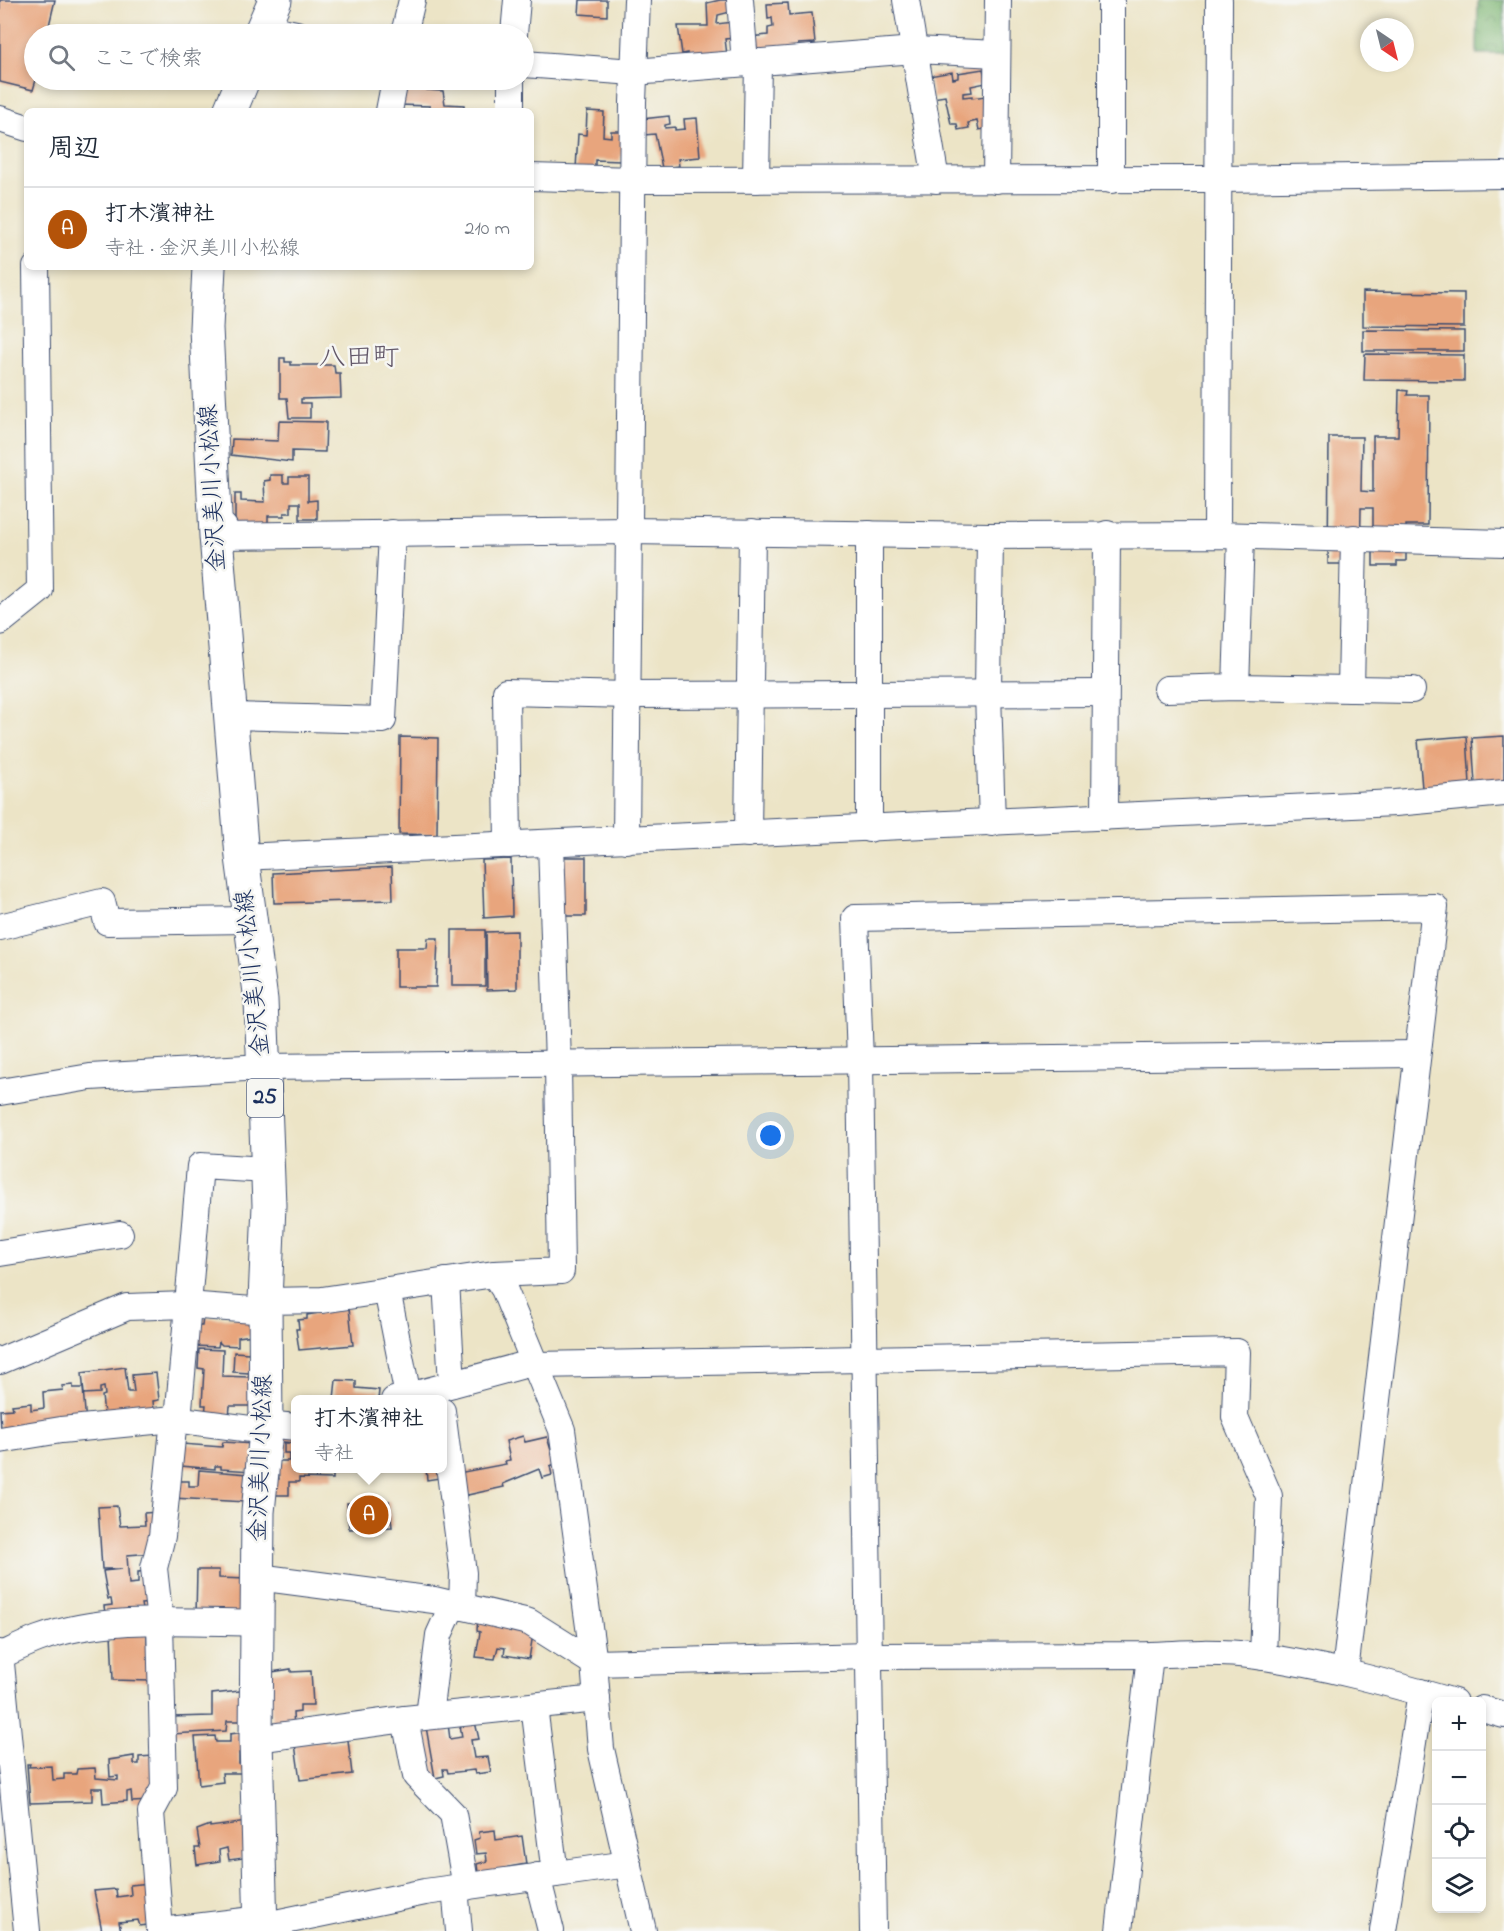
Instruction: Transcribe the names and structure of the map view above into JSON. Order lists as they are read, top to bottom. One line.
{"streets":{"main road":["金沢美川小松線","25"]},"districts":["八田町"],"north":"bottom right","page":{"search":"ここで検索","heading":"周辺","list":[{"mark":"A","name":"打木濱神社","note":"寺社 · 金沢美川小松線","value":"210 m"}],"popup":["打木濱神社","寺社"],"pins":"A","map_buttons":["+","−"]}}
